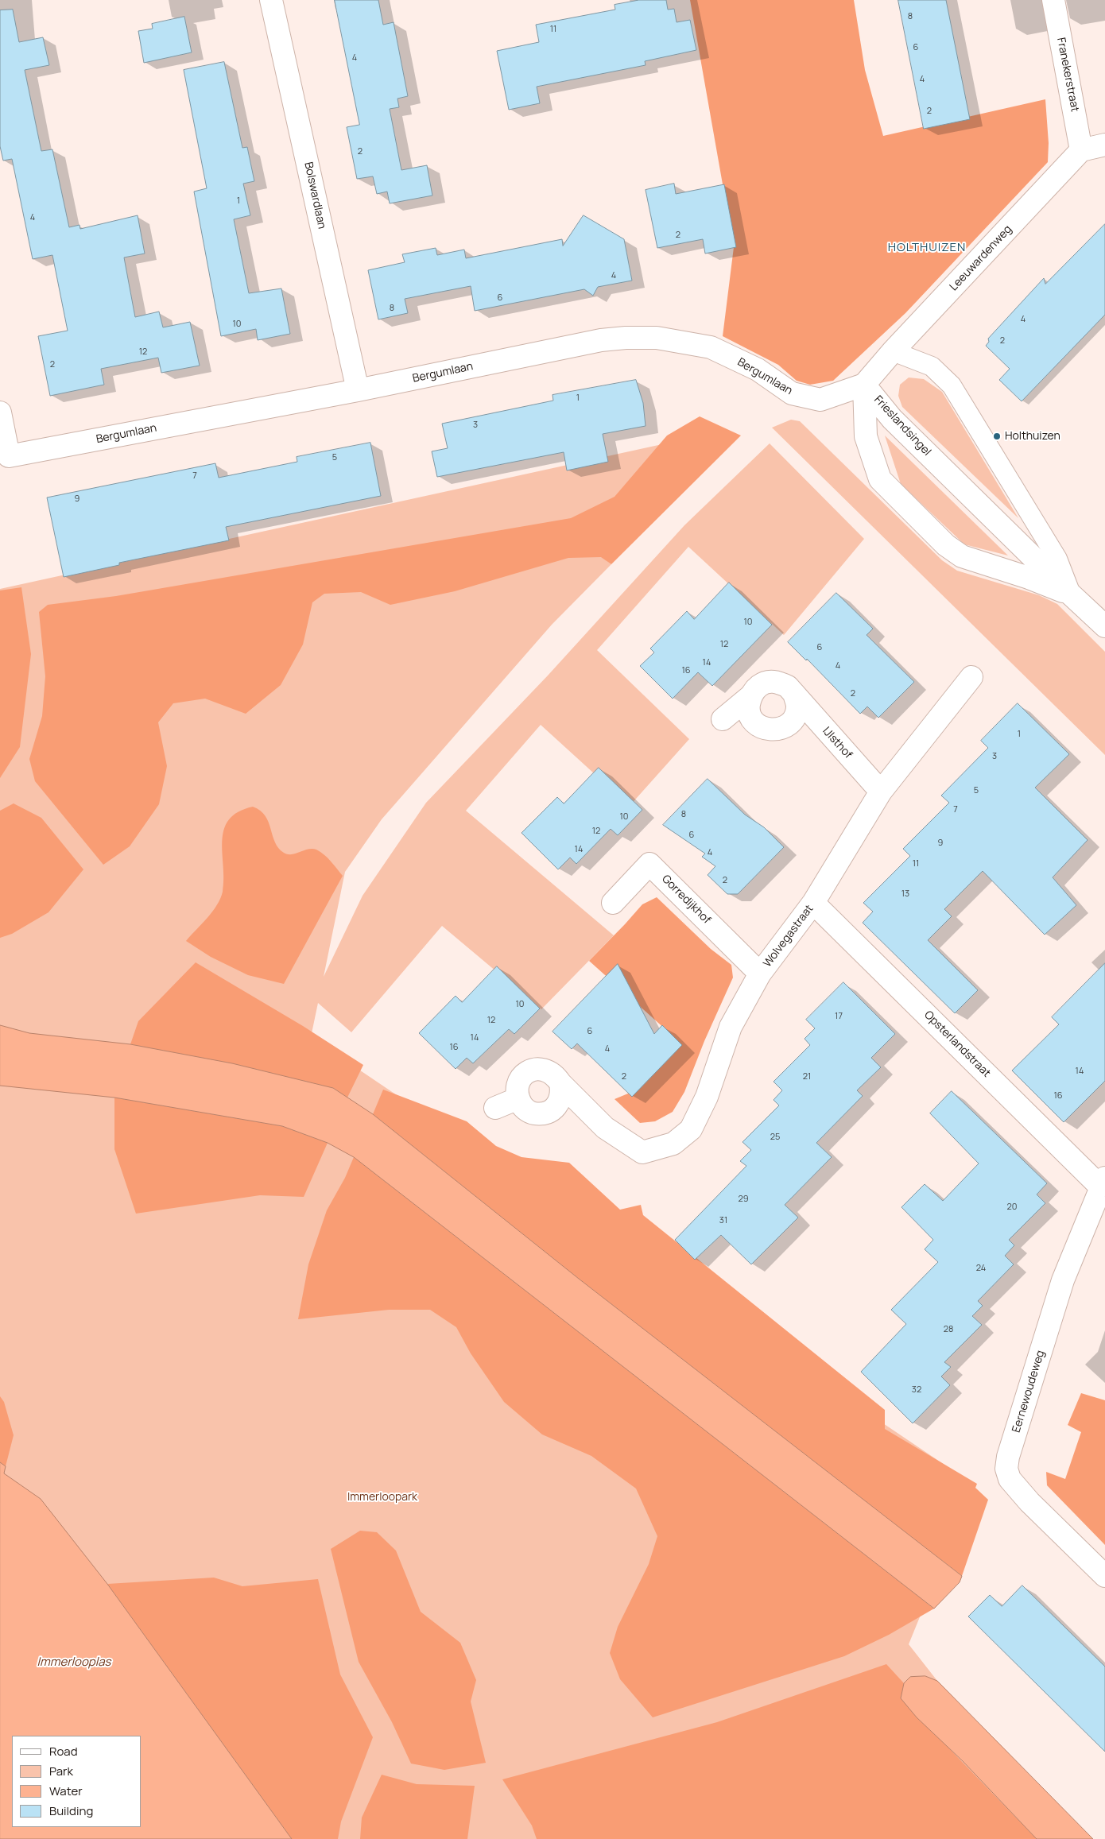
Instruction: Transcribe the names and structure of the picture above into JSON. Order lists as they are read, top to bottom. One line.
{"streets":{"street":["Franekerstraat","Bolswardlaan","Leeuwardenweg","Bergumlaan","Frieslandsingel","IJlsthof","Gorredijkhof","Wolvegastraat","Opsterlandstraat","Eernewoudeweg"]},"crossings":[["Franekerstraat","Leeuwardenweg"],["Bolswardlaan","Bergumlaan"],["Leeuwardenweg","Bergumlaan"],["Leeuwardenweg","Frieslandsingel"],["Bergumlaan","Frieslandsingel"],["IJlsthof","Wolvegastraat"],["Gorredijkhof","Wolvegastraat"],["Wolvegastraat","Opsterlandstraat"],["Opsterlandstraat","Eernewoudeweg"]],"districts":["HOLTHUIZEN"],"water":["Immerlooplas"],"parks":["Immerloopark"],"places":["Holthuizen"],"house_numbers":["8","11","6","4","4","2","2","1","4","2","4","6","8","4","10","2","12","2","1","3","5","7","9","10","12","6","14","4","16","2","1","3","5","7","8","10","12","6","9","14","4","11","2","13","10","17","12","6","14","16","4","14","2","21","16","25","29","20","31","24","28","32"],"legend":["Road","Park","Water","Building"]}
